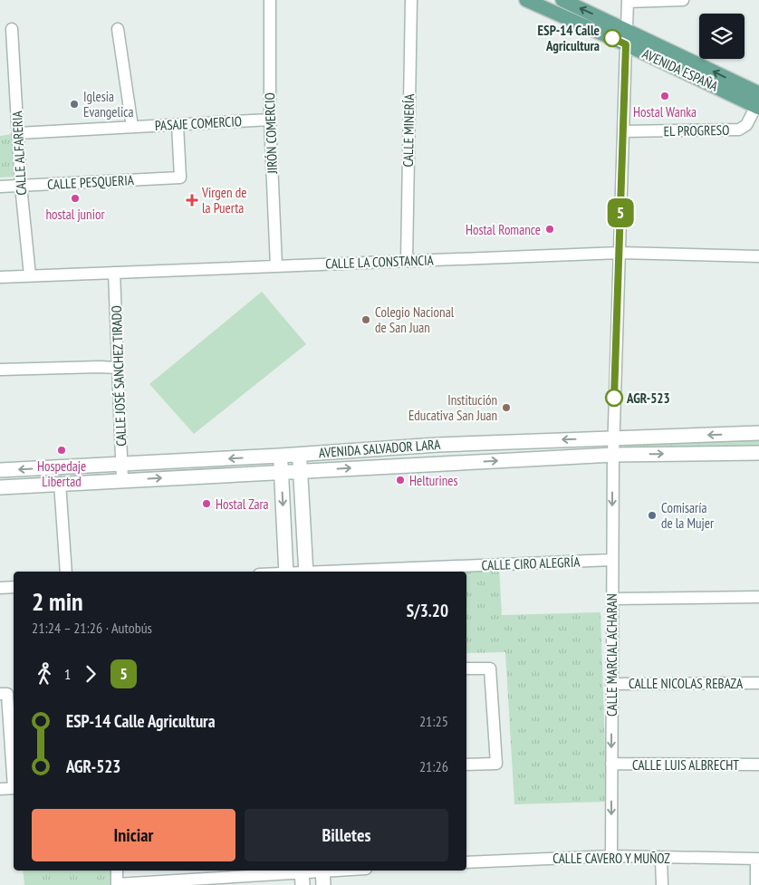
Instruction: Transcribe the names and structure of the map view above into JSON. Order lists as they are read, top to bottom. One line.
{"streets":{"main road":["AVENIDA ESPAÑA"],"street":["PASAJE COMERCIO","CALLE MINERÍA","EL PROGRESO","JIRÓN COMERCIO","CALLE ALFARERIA","CALLE PESQUERIA","CALLE LA CONSTANCIA","CALLE JOSÉ SANCHEZ TIRADO","AVENIDA SALVADOR LARA","CALLE CIRO ALEGRÍA","CALLE MARCIAL ACHARAN","CALLE NICOLAS REBAZA","CALLE LUIS ALBRECHT","CALLE CAVERO Y MUÑOZ"]},"crossings":[["AVENIDA ESPAÑA","EL PROGRESO"],["AVENIDA ESPAÑA","CALLE MARCIAL ACHARAN"],["PASAJE COMERCIO","JIRÓN COMERCIO"],["PASAJE COMERCIO","CALLE ALFARERIA"],["PASAJE COMERCIO","CALLE PESQUERIA"],["CALLE MINERÍA","CALLE LA CONSTANCIA"],["EL PROGRESO","CALLE MARCIAL ACHARAN"],["JIRÓN COMERCIO","CALLE LA CONSTANCIA"],["CALLE ALFARERIA","CALLE PESQUERIA"],["CALLE ALFARERIA","CALLE LA CONSTANCIA"],["CALLE LA CONSTANCIA","CALLE JOSÉ SANCHEZ TIRADO"],["CALLE LA CONSTANCIA","CALLE MARCIAL ACHARAN"],["CALLE JOSÉ SANCHEZ TIRADO","AVENIDA SALVADOR LARA"],["AVENIDA SALVADOR LARA","CALLE MARCIAL ACHARAN"],["CALLE CIRO ALEGRÍA","CALLE MARCIAL ACHARAN"],["CALLE MARCIAL ACHARAN","CALLE NICOLAS REBAZA"],["CALLE MARCIAL ACHARAN","CALLE LUIS ALBRECHT"],["CALLE MARCIAL ACHARAN","CALLE CAVERO Y MUÑOZ"]],"places":{"other":["ESP-14 Calle Agricultura","Hostal Wanka","Iglesia Evangelica","hostal junior","Hostal Romance","Colegio Nacional de San Juan","AGR-523","Institución Educativa San Juan","Hospedaje Libertad","Helturines","Hostal Zara","Comisaría de la Mujer"],"health":["Virgen de la Puerta"]},"lines":["bus line 5"],"page":{"on_map":"5","heading":["2 min","21:24 – 21:26 · Autobús","S/3.20"],"legs":["1","5"],"list":[{"name":"ESP-14 Calle Agricultura","value":"21:25"},{"name":"AGR-523","value":"21:26"}],"buttons":["Iniciar","Billetes"]}}
